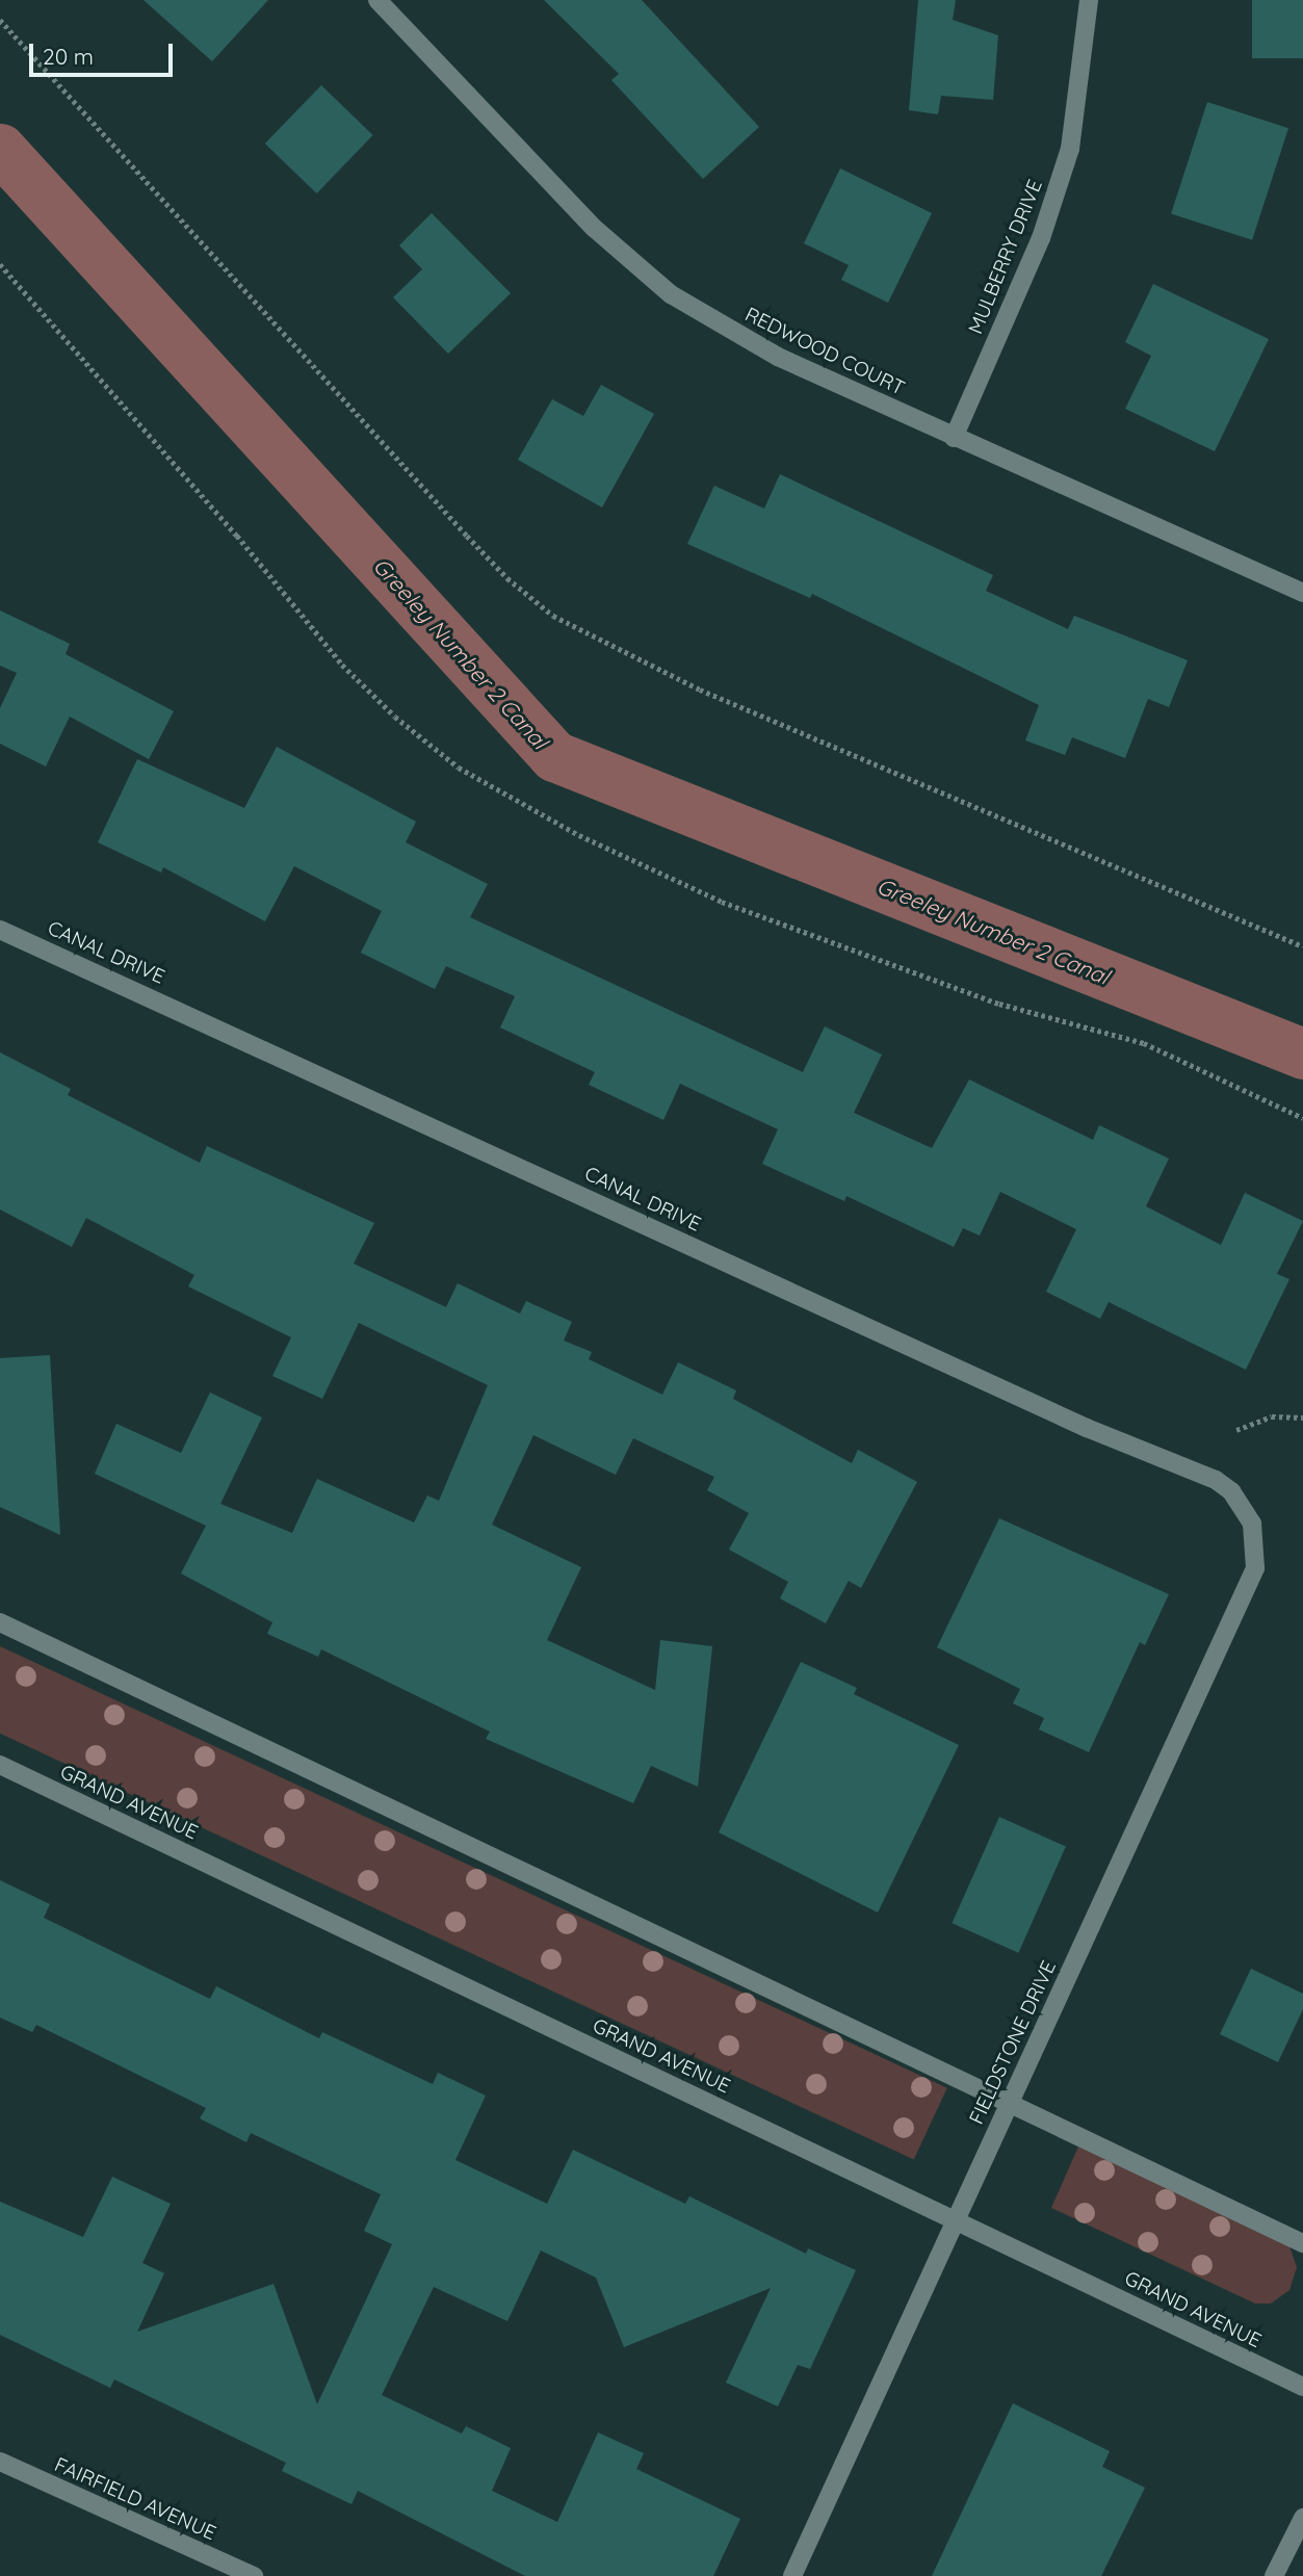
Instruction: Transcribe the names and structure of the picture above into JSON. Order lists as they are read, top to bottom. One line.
{"streets":{"street":["MULBERRY DRIVE","REDWOOD COURT","CANAL DRIVE","GRAND AVENUE","FIELDSTONE DRIVE","FAIRFIELD AVENUE"]},"crossings":[["MULBERRY DRIVE","REDWOOD COURT"],["CANAL DRIVE","FIELDSTONE DRIVE"],["GRAND AVENUE","FIELDSTONE DRIVE"]],"water":["Greeley Number 2 Canal"],"scale_bar":"20 m"}
